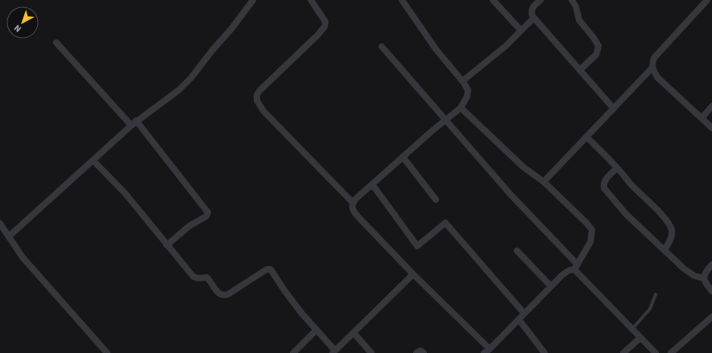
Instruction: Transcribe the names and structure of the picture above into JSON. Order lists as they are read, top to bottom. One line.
{"north":"bottom left"}
